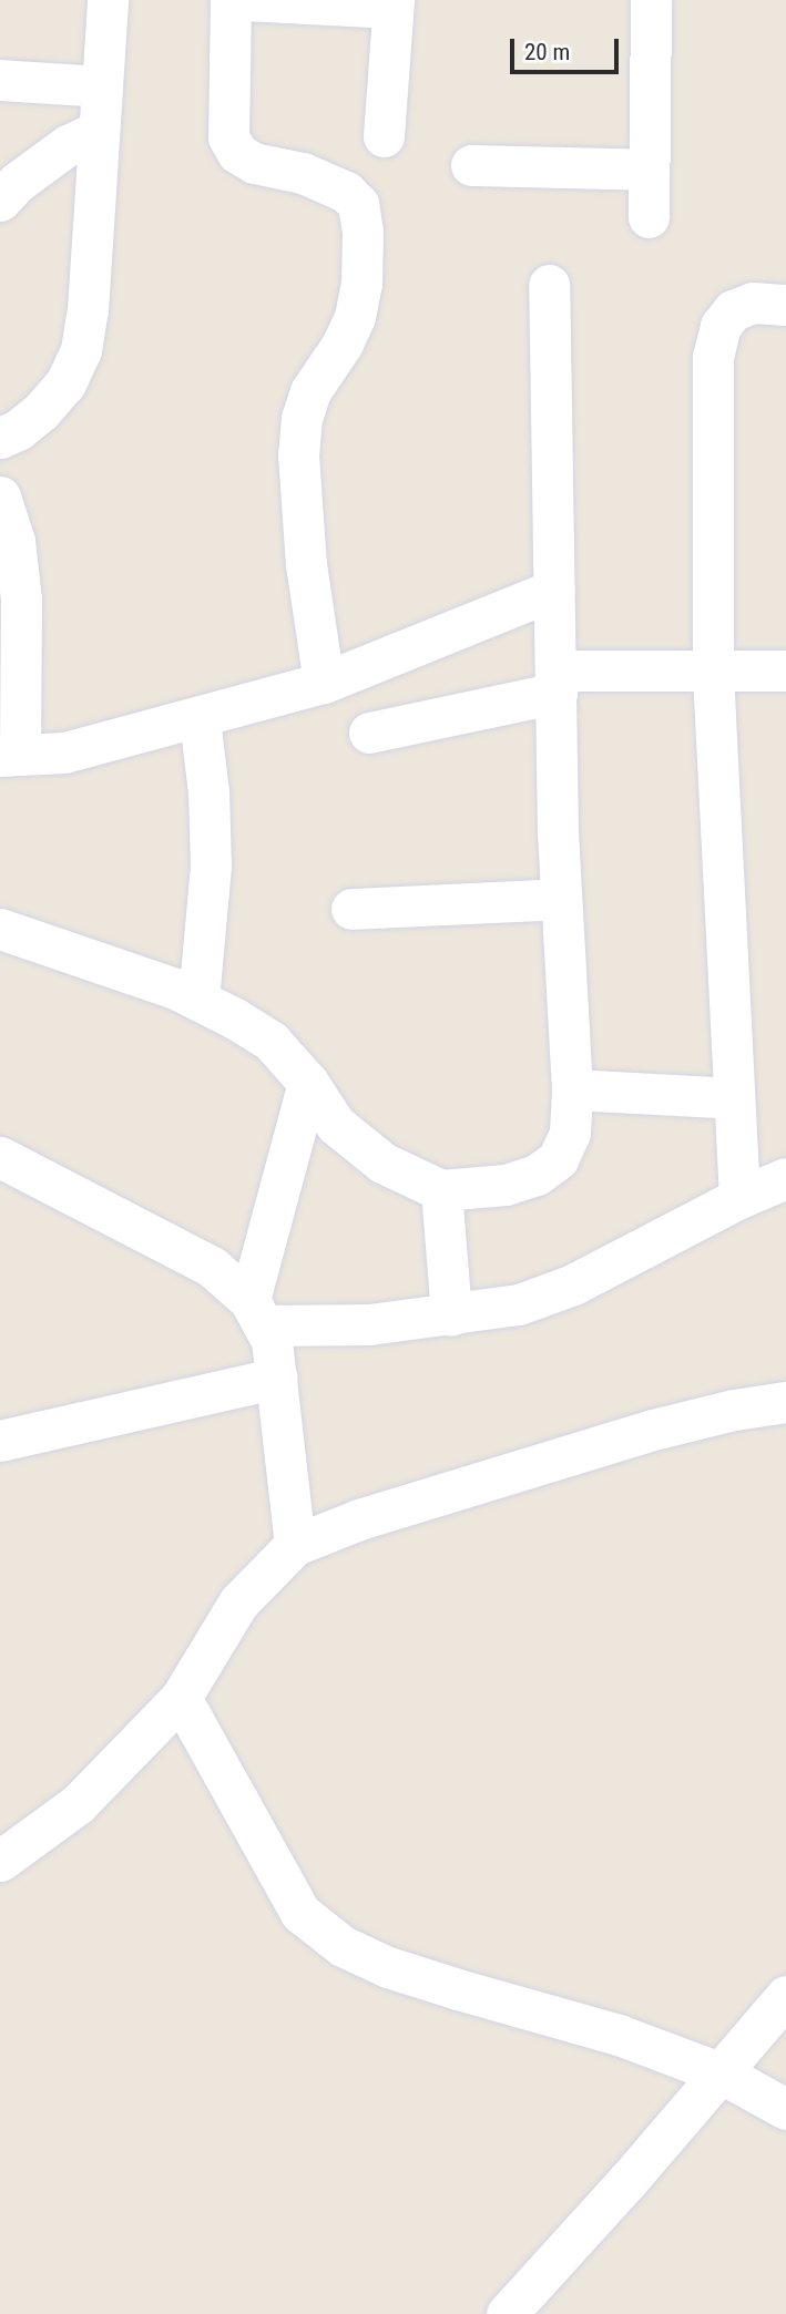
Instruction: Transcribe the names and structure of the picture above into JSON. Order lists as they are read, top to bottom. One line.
{"scale_bar":"20 m"}
